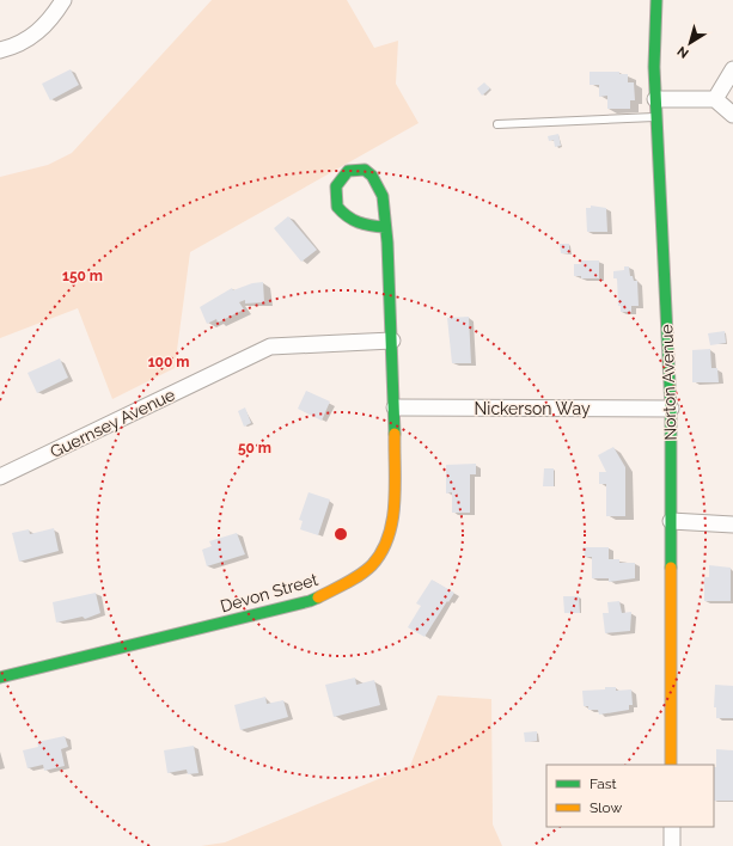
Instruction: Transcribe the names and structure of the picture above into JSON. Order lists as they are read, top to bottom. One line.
{"streets":{"street":["Norton Avenue","Nickerson Way","Guernsey Avenue","Devon Street"]},"crossings":[["Norton Avenue","Nickerson Way"],["Nickerson Way","Devon Street"],["Guernsey Avenue","Devon Street"]],"legend":["Fast","Slow"],"north":"bottom left","rings":["150 m","100 m","50 m"]}
